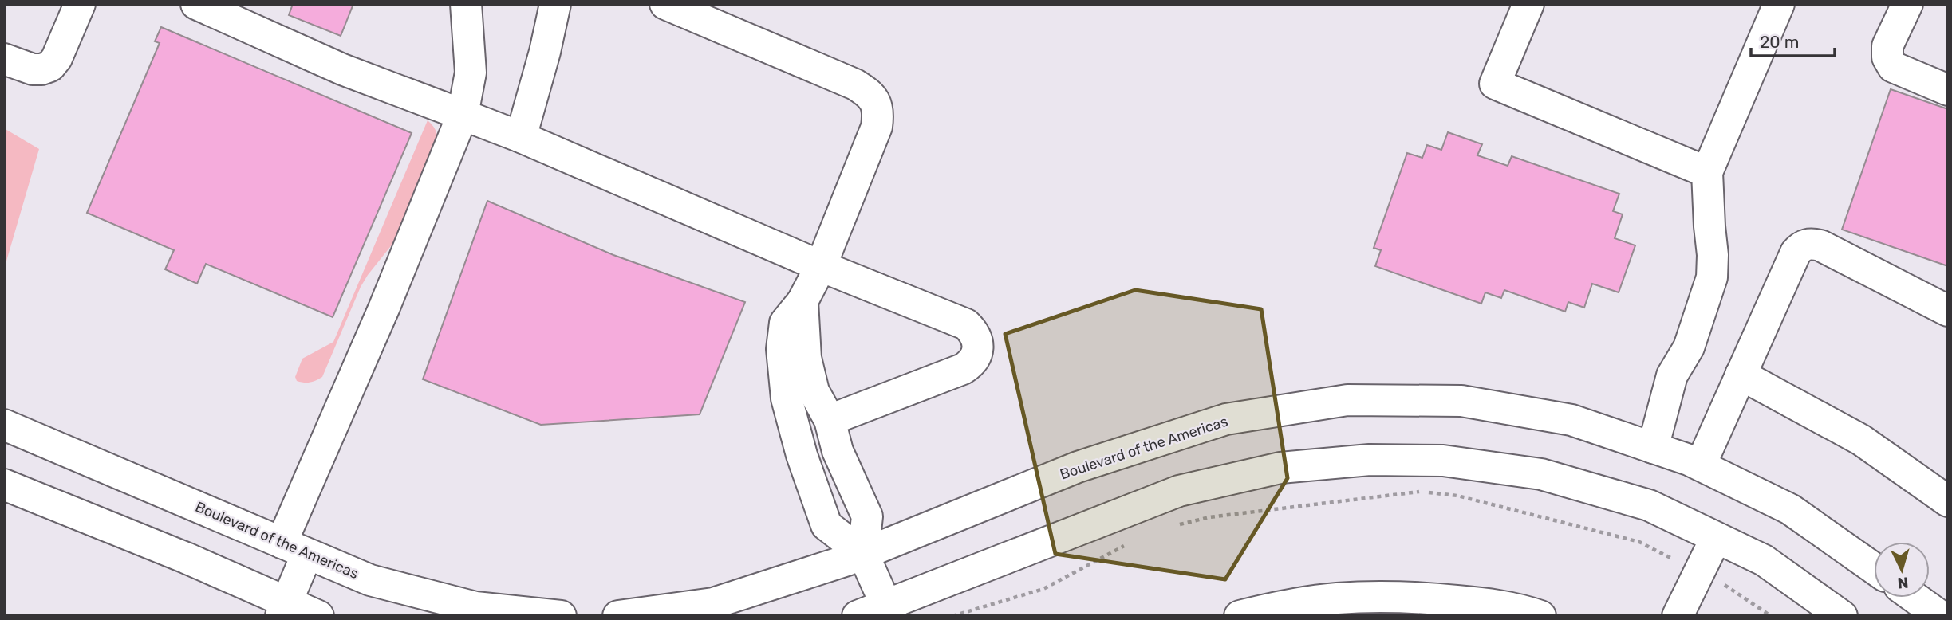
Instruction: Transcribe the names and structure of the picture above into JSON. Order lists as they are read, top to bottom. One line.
{"streets":{"street":["Boulevard of the Americas"]},"scale_bar":"20 m","north":"bottom"}
